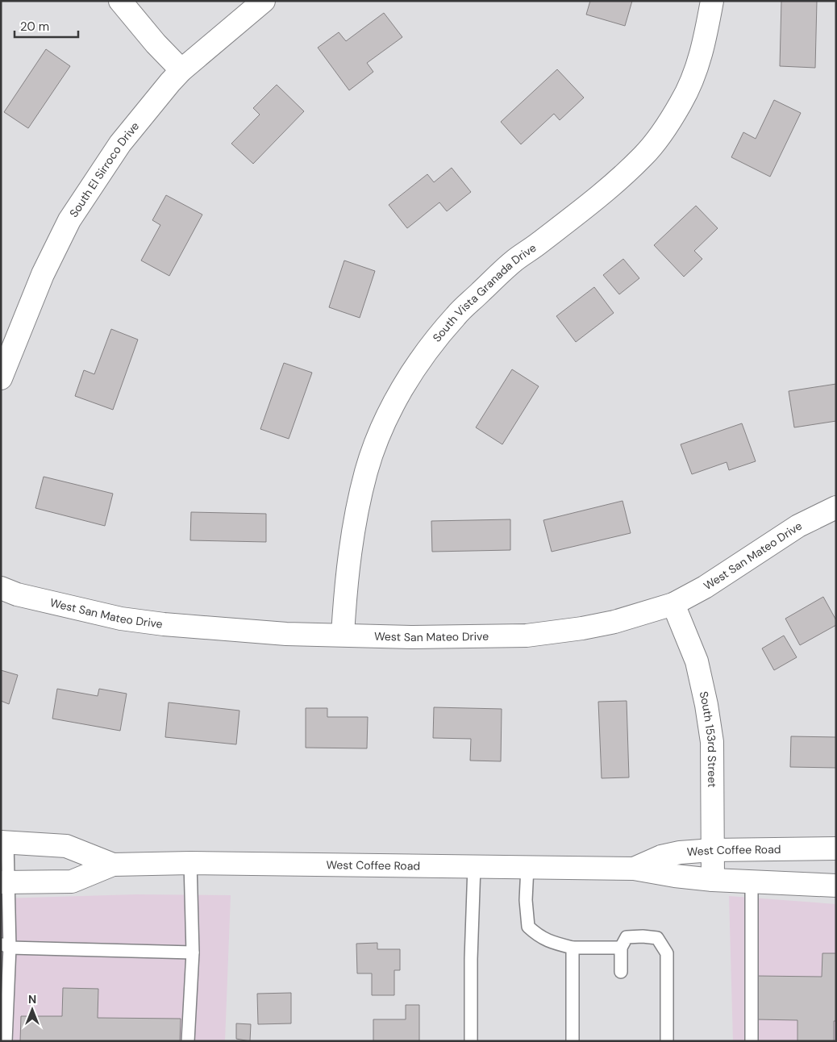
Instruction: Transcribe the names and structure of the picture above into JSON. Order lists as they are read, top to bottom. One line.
{"streets":{"street":["South El Sirroco Drive","South Vista Granada Drive","West San Mateo Drive","South 153rd Street","West Coffee Road"]},"crossings":[["South Vista Granada Drive","West San Mateo Drive"],["West San Mateo Drive","South 153rd Street"],["South 153rd Street","West Coffee Road"]],"scale_bar":"20 m","north":"top"}
